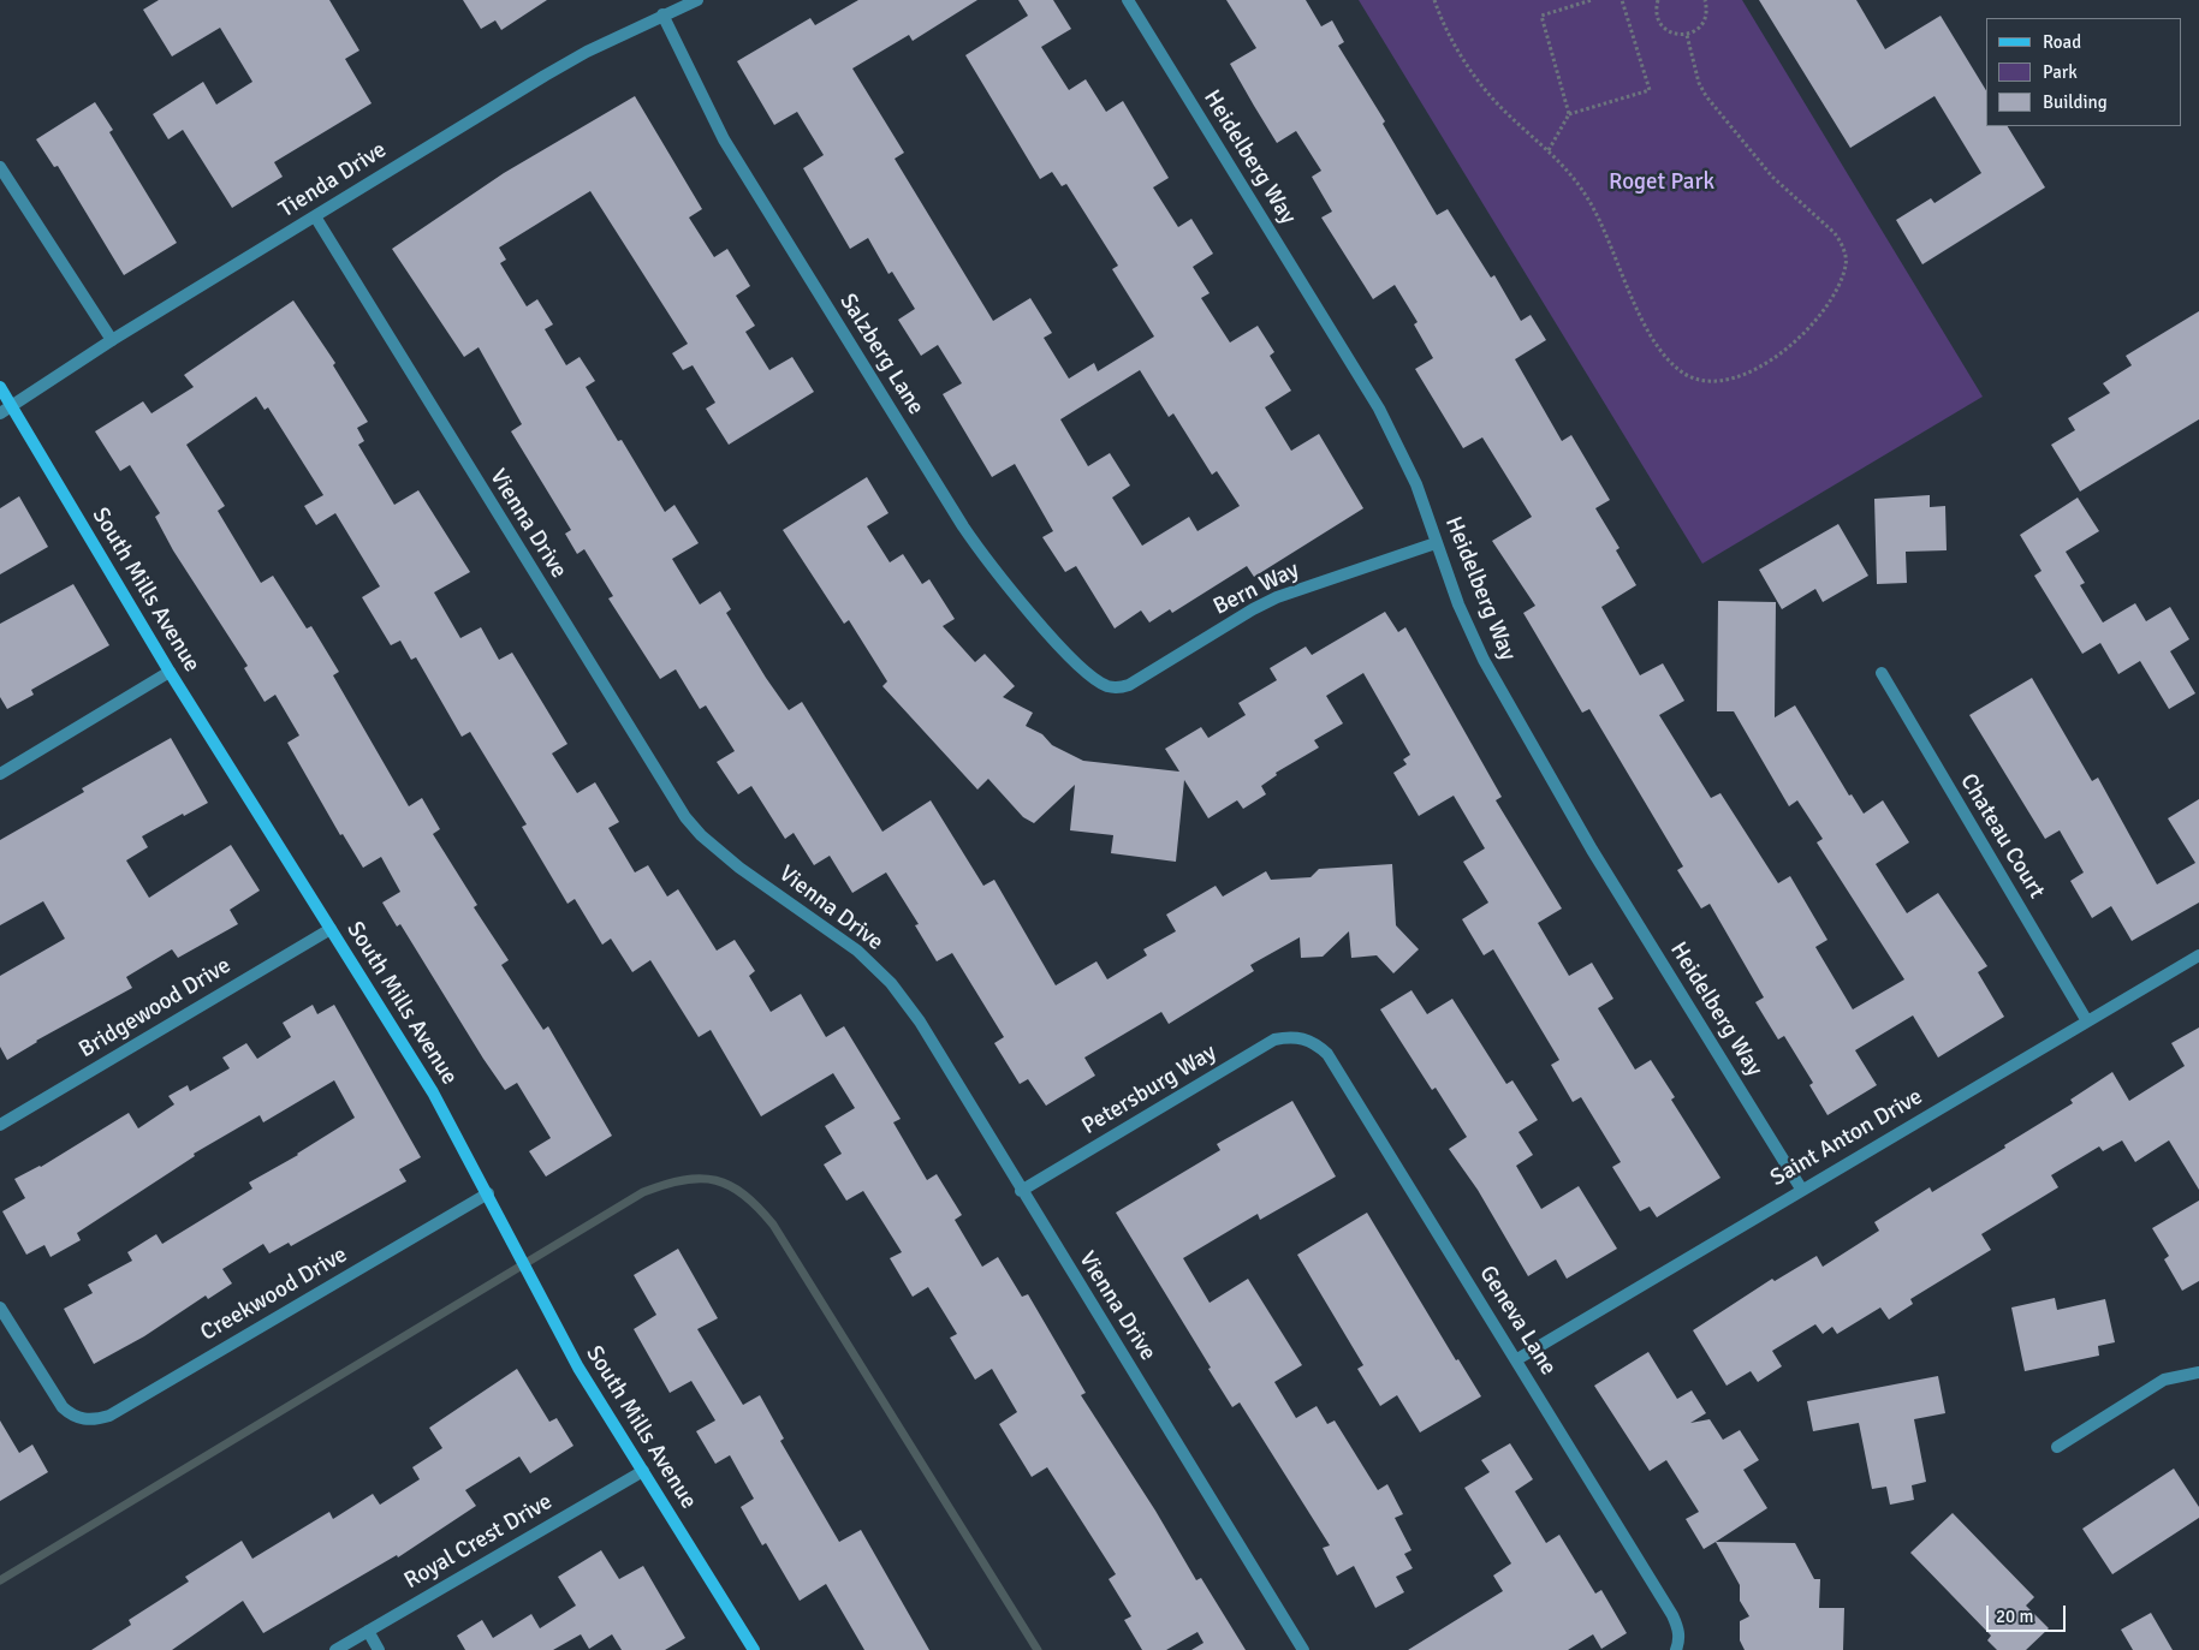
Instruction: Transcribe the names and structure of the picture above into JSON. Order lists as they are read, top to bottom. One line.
{"streets":{"street":["Heidelberg Way","Tienda Drive","Salzberg Lane","Vienna Drive","Bern Way","South Mills Avenue","Chateau Court","Bridgewood Drive","Petersburg Way","Saint Anton Drive","Creekwood Drive","Geneva Lane","Royal Crest Drive"]},"crossings":[["Heidelberg Way","Bern Way"],["Heidelberg Way","Saint Anton Drive"],["Tienda Drive","Salzberg Lane"],["Tienda Drive","Vienna Drive"],["Tienda Drive","South Mills Avenue"],["Salzberg Lane","Bern Way"],["Vienna Drive","Petersburg Way"],["South Mills Avenue","Bridgewood Drive"],["South Mills Avenue","Creekwood Drive"],["South Mills Avenue","Royal Crest Drive"],["Chateau Court","Saint Anton Drive"],["Petersburg Way","Geneva Lane"],["Saint Anton Drive","Geneva Lane"]],"parks":["Roget Park"],"legend":["Road","Park","Building"],"scale_bar":"20 m"}
